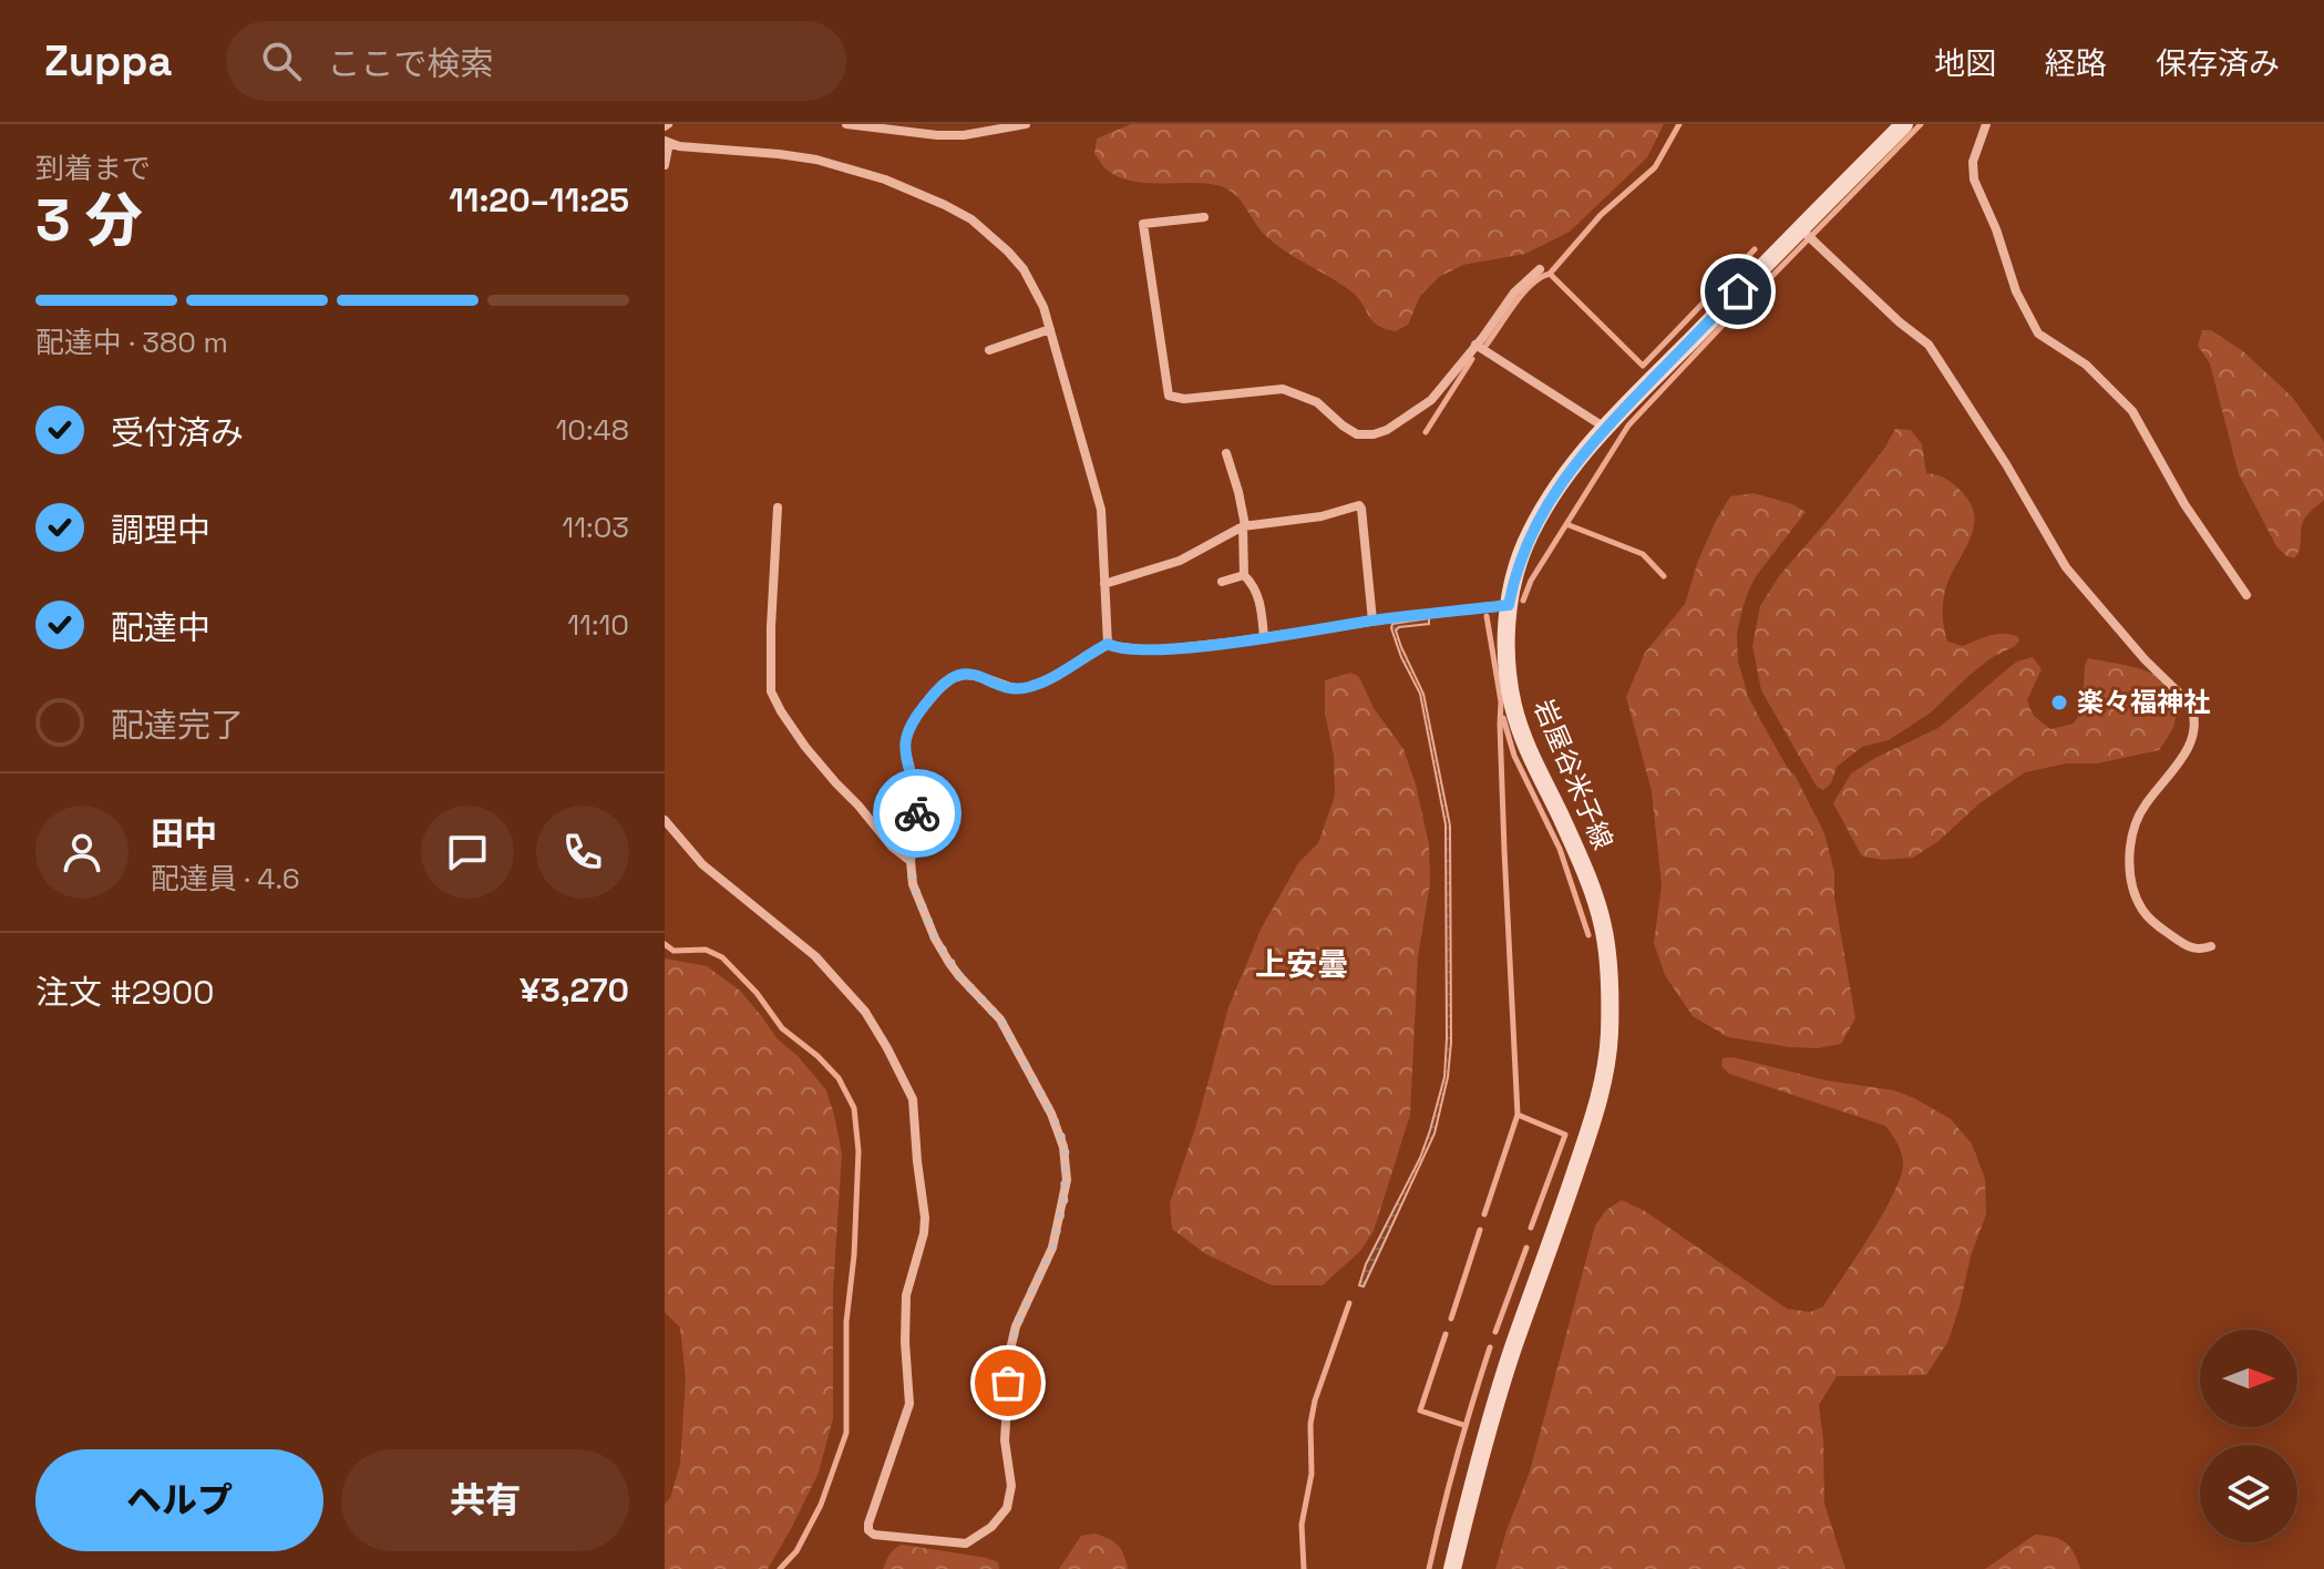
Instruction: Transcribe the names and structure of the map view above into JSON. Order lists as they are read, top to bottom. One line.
{"streets":{"main road":["岩屋谷米子線"]},"districts":["上安曇"],"places":["楽々福神社"],"north":"right","page":{"header":"Zuppa","search":"ここで検索","nav":["地図","経路","保存済み"],"heading":["3 分","到着まで","11:20–11:25"],"panel":["田中","配達員 · 4.6","注文 #2900","¥3,270"],"bar":"配達中 · 380 m","list":[["受付済み","10:48"],["調理中","11:03"],["配達中","11:10"],"配達完了"],"buttons":["ヘルプ","共有"]}}
